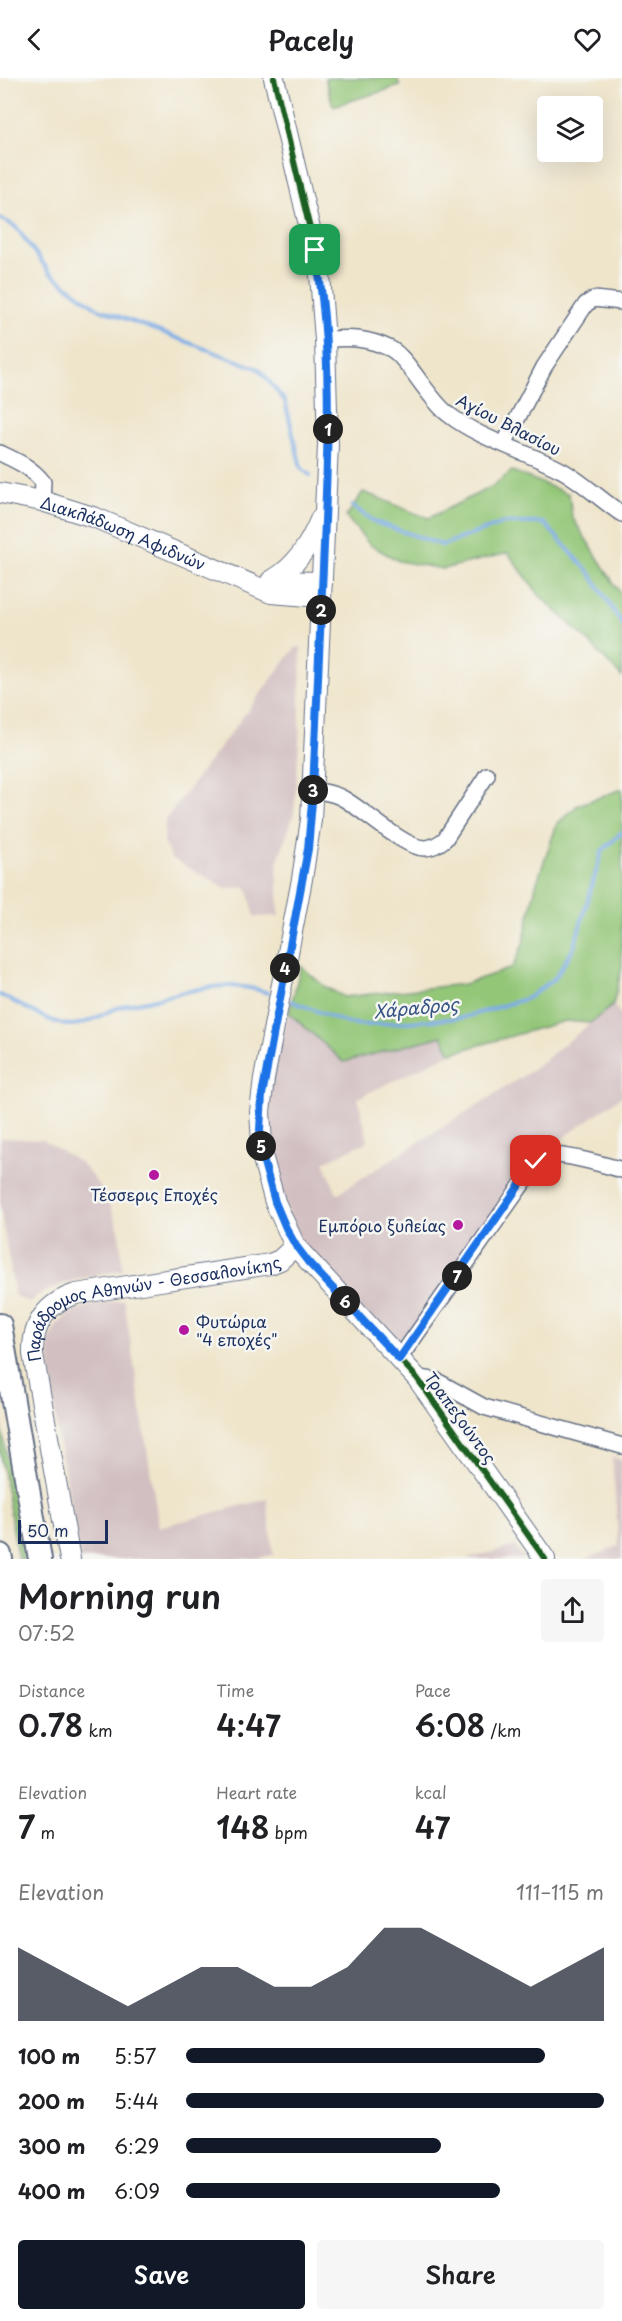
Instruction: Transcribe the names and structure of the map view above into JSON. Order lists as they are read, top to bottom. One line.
{"streets":{"main road":["Διακλάδωση Αφιδνών","Παράδρομος Αθηνών - Θεσσαλονίκης","Τραπεζούντος"],"street":["Αγίου Βλασίου"]},"crossings":[["Αγίου Βλασίου","Τραπεζούντος"],["Διακλάδωση Αφιδνών","Τραπεζούντος"],["Παράδρομος Αθηνών - Θεσσαλονίκης","Τραπεζούντος"]],"water":["Χάραδρος"],"places":["Τέσσερις Εποχές","Εμπόριο ξυλείας","Φυτώρια \"4 εποχές\""],"scale_bar":"50 m","page":{"header":"Pacely","pins":["1","2","3","4","5","7","6"],"scale":"50 m","heading":["Morning run","07:52"],"stats":[["Distance","0.78 km"],["Time","4:47"],["Pace","6:08 /km"],["Elevation","7 m"],["Heart rate","148 bpm"],["kcal","47"]],"chart":["Elevation","111–115 m"],"list":[{"name":"100 m","note":"5:57"},{"name":"200 m","note":"5:44"},{"name":"300 m","note":"6:29"},{"name":"400 m","note":"6:09"}],"buttons":["Save","Share"]}}
